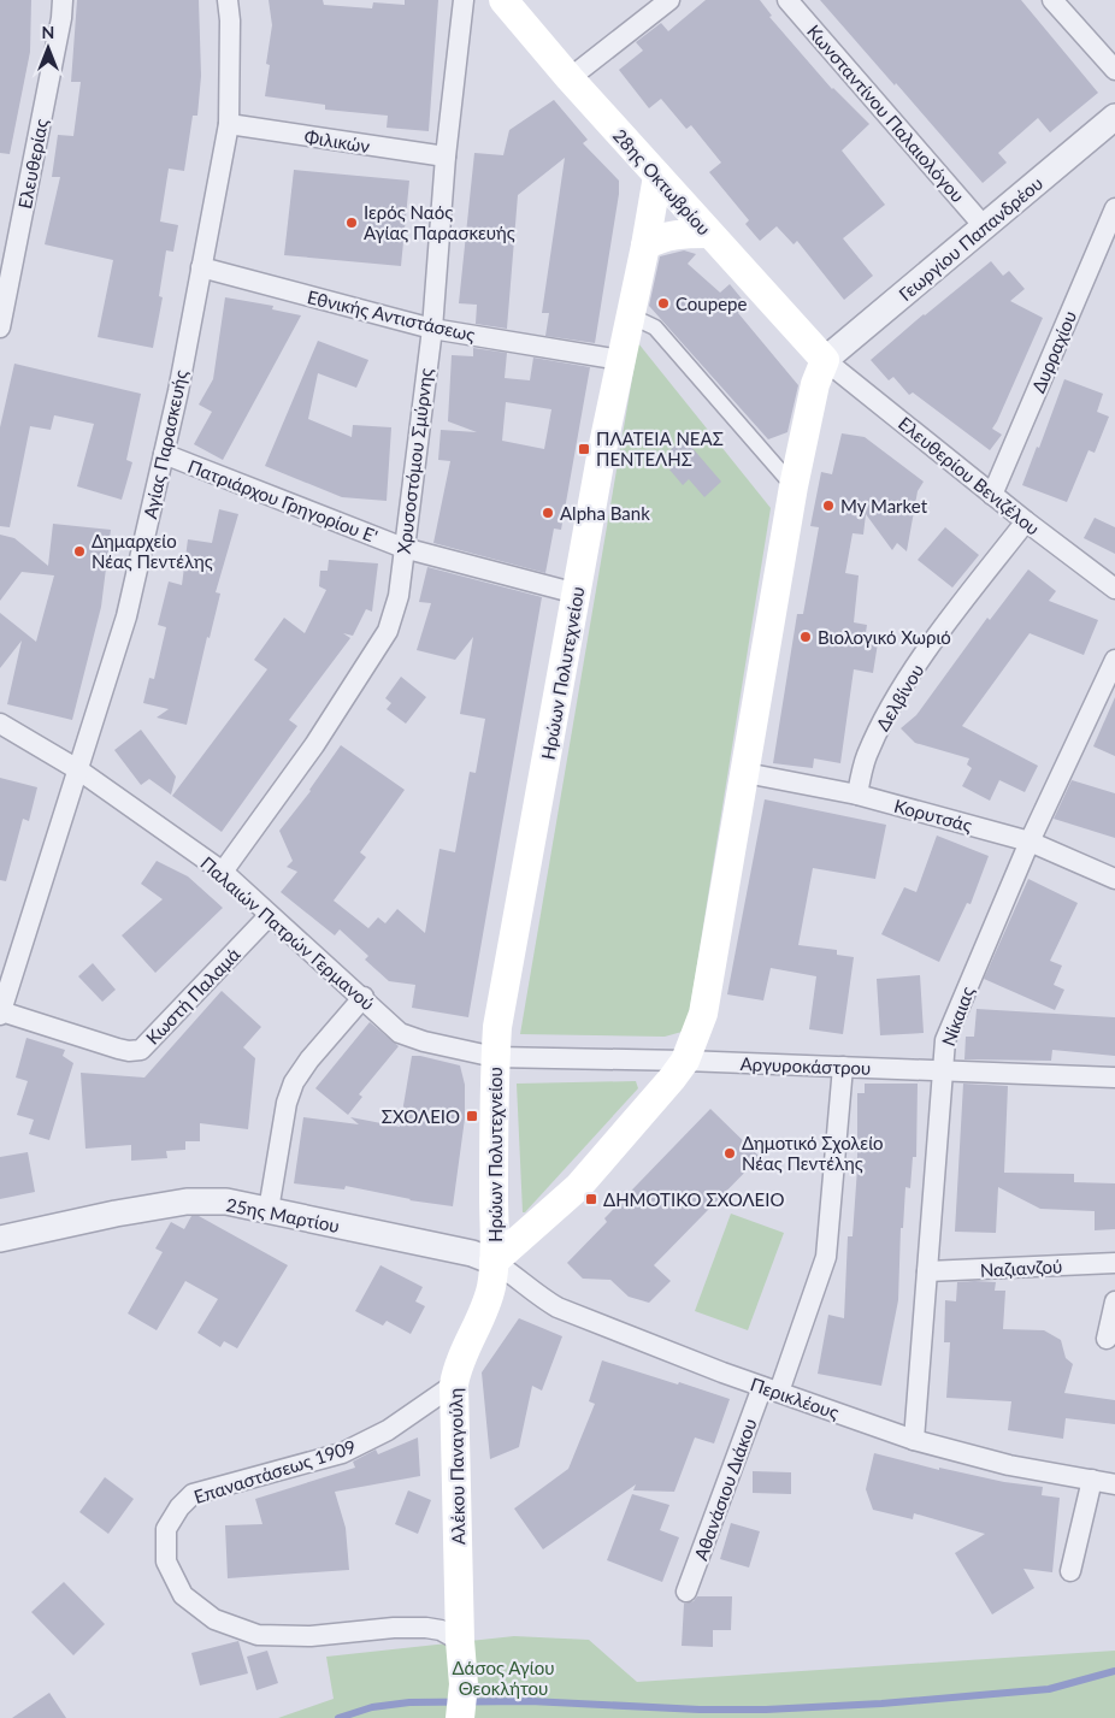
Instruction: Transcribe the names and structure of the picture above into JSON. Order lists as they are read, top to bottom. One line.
{"streets":{"main road":["28ης Οκτωβρίου","Ηρώων Πολυτεχνείου","Αλέκου Παναγούλη"],"street":["Κωνσταντίνου Παλαιολόγου","Φιλικών","Ελευθερίας","Γεωργίου Παπανδρέου","Εθνικής Αντιστάσεως","Δυρραχίου","Αγίας Παρασκευής","Χρυσοστόμου Σμύρνης","Ελευθερίου Βενιζέλου","Πατριάρχου Γρηγορίου Ε'","Δελβίνου","Κορυτσάς","Παλαιών Πατρών Γερμανού","Κωστή Παλαμά","Νίκαιας","Αργυροκάστρου","25ης Μαρτίου","Ναζιανζού","Περικλέους","Επαναστάσεως 1909","Αθανάσιου Διάκου"]},"crossings":[["Κωνσταντίνου Παλαιολόγου","Γεωργίου Παπανδρέου"],["Φιλικών","Αγίας Παρασκευής"],["Φιλικών","Χρυσοστόμου Σμύρνης"],["28ης Οκτωβρίου","Γεωργίου Παπανδρέου"],["28ης Οκτωβρίου","Ελευθερίου Βενιζέλου"],["28ης Οκτωβρίου","Ηρώων Πολυτεχνείου"],["Γεωργίου Παπανδρέου","Ελευθερίου Βενιζέλου"],["Γεωργίου Παπανδρέου","Ηρώων Πολυτεχνείου"],["Εθνικής Αντιστάσεως","Αγίας Παρασκευής"],["Εθνικής Αντιστάσεως","Χρυσοστόμου Σμύρνης"],["Εθνικής Αντιστάσεως","Ηρώων Πολυτεχνείου"],["Δυρραχίου","Ελευθερίου Βενιζέλου"],["Αγίας Παρασκευής","Πατριάρχου Γρηγορίου Ε'"],["Αγίας Παρασκευής","Παλαιών Πατρών Γερμανού"],["Αγίας Παρασκευής","Κωστή Παλαμά"],["Χρυσοστόμου Σμύρνης","Πατριάρχου Γρηγορίου Ε'"],["Χρυσοστόμου Σμύρνης","Παλαιών Πατρών Γερμανού"],["Ελευθερίου Βενιζέλου","Ηρώων Πολυτεχνείου"],["Ελευθερίου Βενιζέλου","Δελβίνου"],["Πατριάρχου Γρηγορίου Ε'","Ηρώων Πολυτεχνείου"],["Ηρώων Πολυτεχνείου","Κορυτσάς"],["Ηρώων Πολυτεχνείου","Παλαιών Πατρών Γερμανού"],["Ηρώων Πολυτεχνείου","Αργυροκάστρου"],["Ηρώων Πολυτεχνείου","25ης Μαρτίου"],["Ηρώων Πολυτεχνείου","Περικλέους"],["Ηρώων Πολυτεχνείου","Αλέκου Παναγούλη"],["Δελβίνου","Κορυτσάς"],["Κορυτσάς","Νίκαιας"],["Παλαιών Πατρών Γερμανού","Κωστή Παλαμά"],["Παλαιών Πατρών Γερμανού","Αργυροκάστρου"],["Νίκαιας","Αργυροκάστρου"],["Νίκαιας","Ναζιανζού"],["Νίκαιας","Περικλέους"],["Αργυροκάστρου","Αθανάσιου Διάκου"],["25ης Μαρτίου","Περικλέους"],["25ης Μαρτίου","Αλέκου Παναγούλη"],["Περικλέους","Αλέκου Παναγούλη"],["Περικλέους","Αθανάσιου Διάκου"],["Αλέκου Παναγούλη","Επαναστάσεως 1909"]],"parks":["Δάσος Αγίου Θεοκλήτου"],"places":{"other":["Ιερός Ναός Αγίας Παρασκευής","Coupepe","My Market","Alpha Bank","Δημαρχείο Νέας Πεντέλης","Βιολογικό Χωριό","Δημοτικό Σχολείο Νέας Πεντέλης"],"transit":["ΠΛΑΤΕΙΑ ΝΕΑΣ ΠΕΝΤΕΛΗΣ","ΣΧΟΛΕΙΟ","ΔΗΜΟΤΙΚΟ ΣΧΟΛΕΙΟ"]},"north":"top"}
